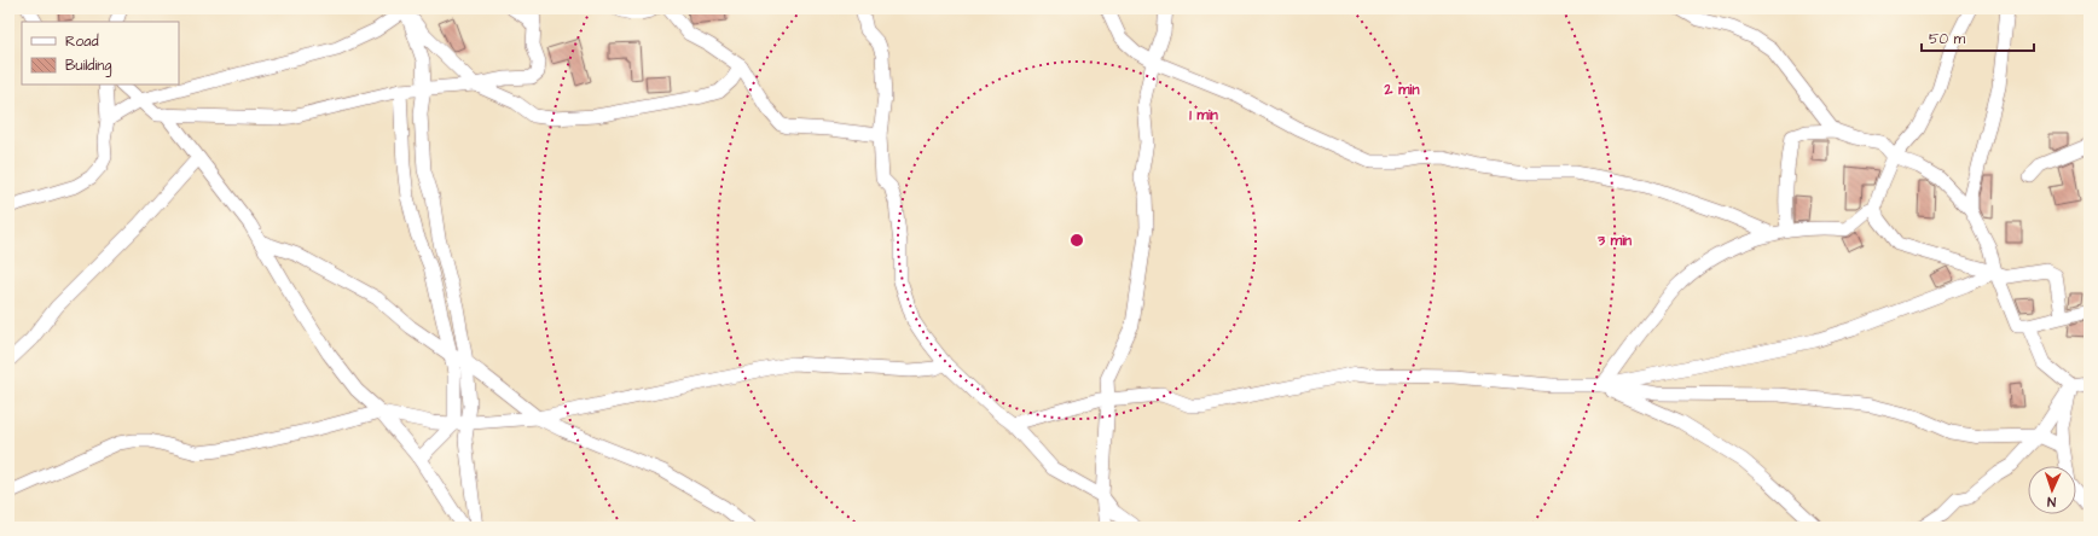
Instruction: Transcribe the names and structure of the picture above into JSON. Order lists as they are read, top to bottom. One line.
{"legend":["Road","Building"],"scale_bar":"50 m","north":"bottom","rings":["2 min","1 min","3 min"]}
